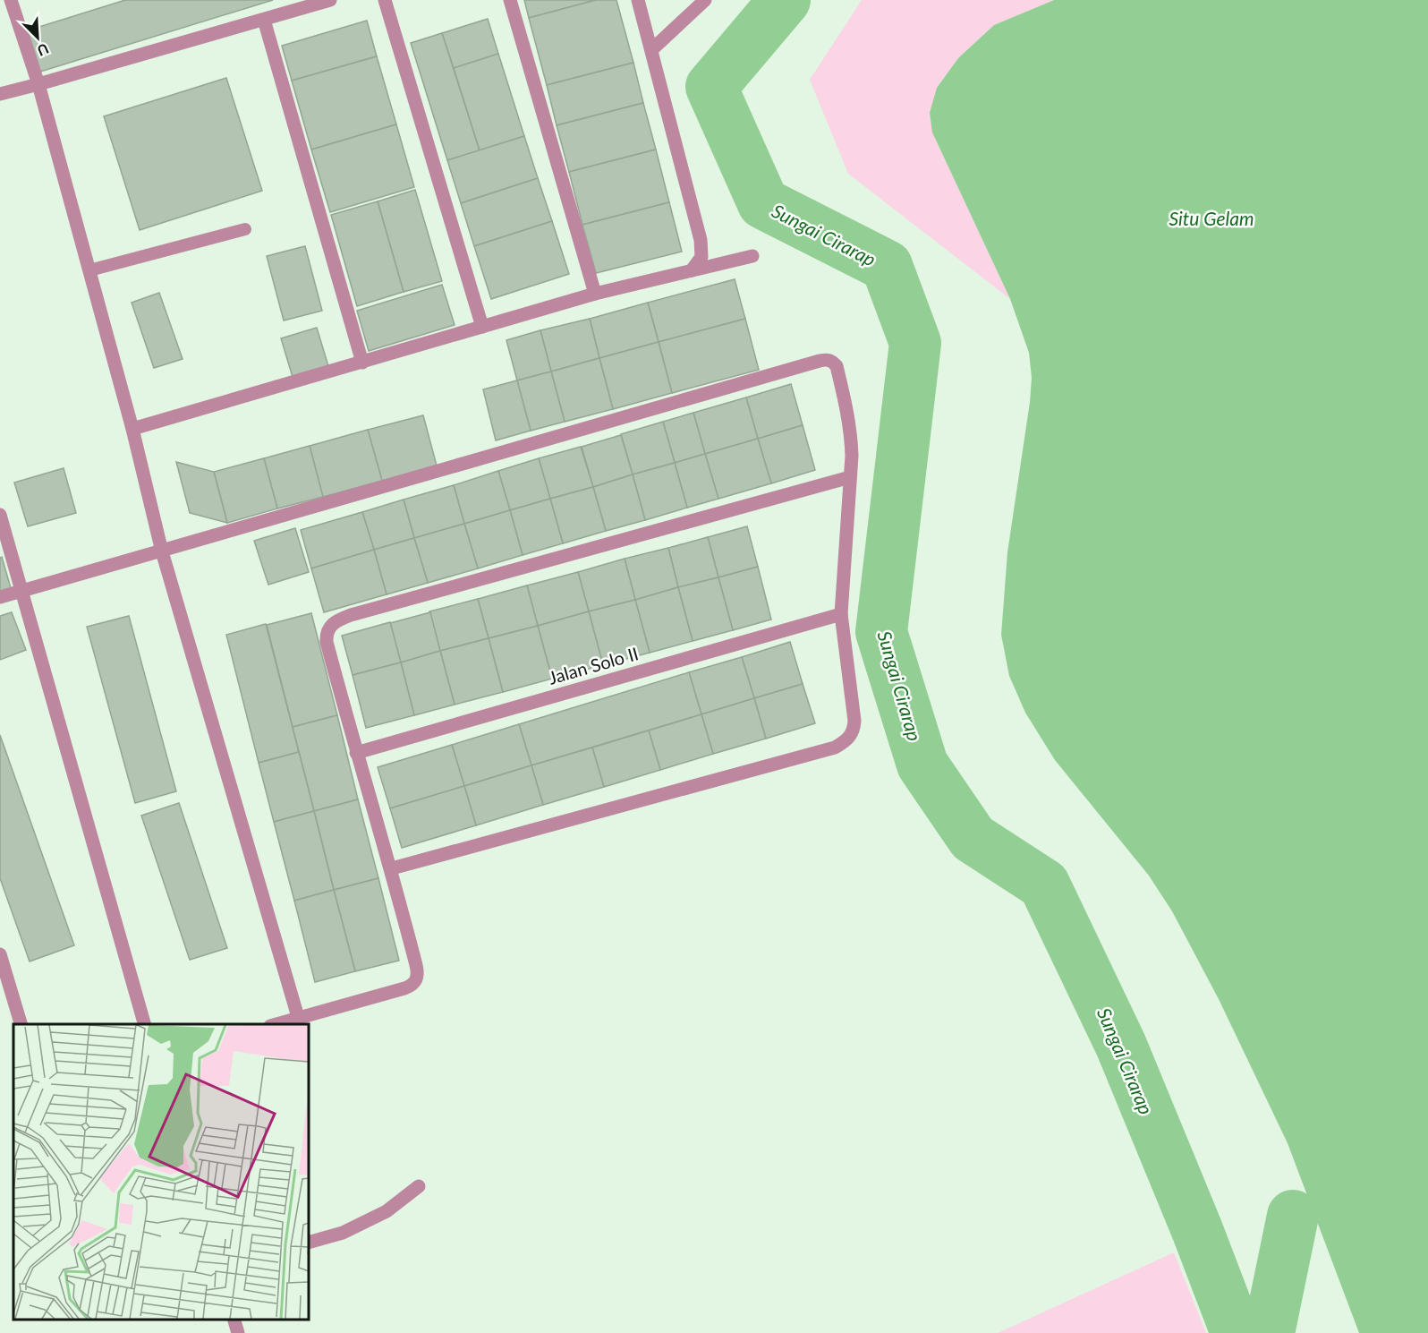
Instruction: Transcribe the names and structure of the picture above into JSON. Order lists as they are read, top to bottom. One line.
{"streets":{"street":["Jalan Solo II"]},"water":["Situ Gelam","Sungai Cirarap"],"north":"bottom right"}
